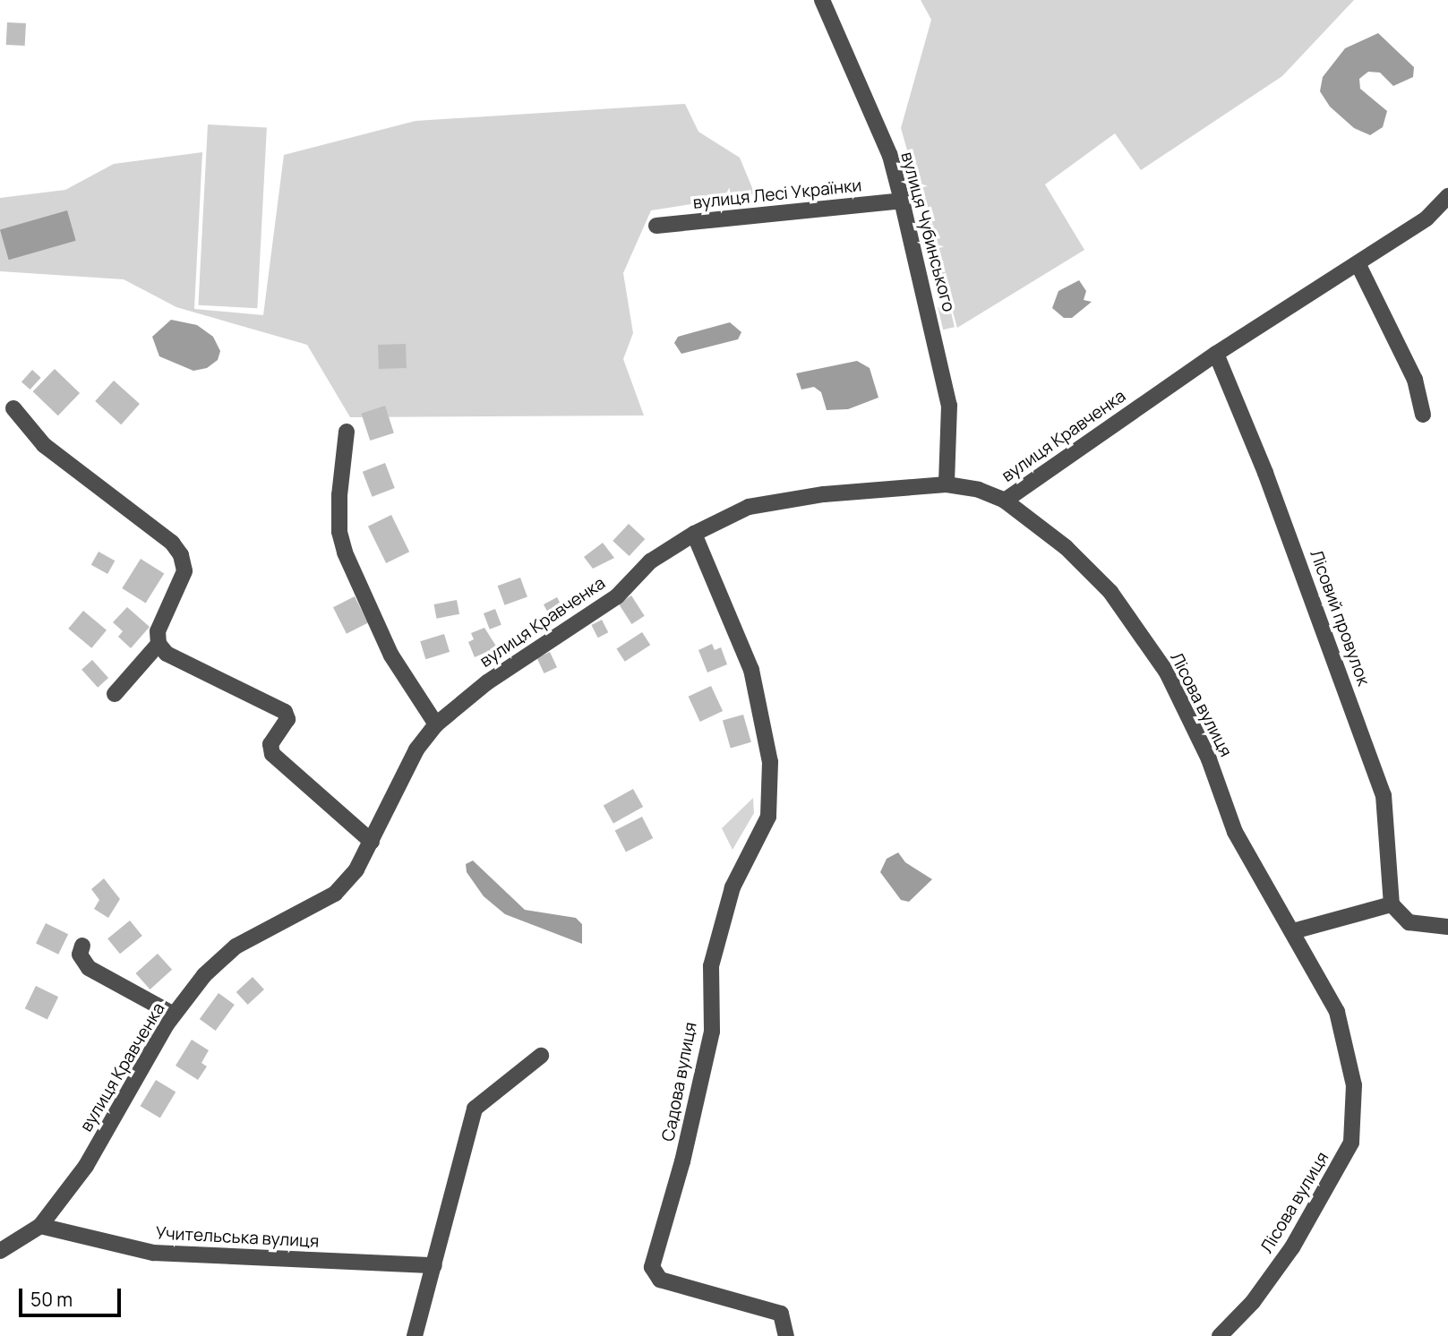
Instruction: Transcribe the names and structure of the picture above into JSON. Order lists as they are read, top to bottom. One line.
{"streets":{"street":["вулиця Лесі Українки","вулиця Чубинського","вулиця Кравченка","Лісовий провулок","Лісова вулиця","Садова вулиця","Учительська вулиця"]},"crossings":[["вулиця Лесі Українки","вулиця Чубинського"],["вулиця Чубинського","вулиця Кравченка"],["вулиця Кравченка","Лісовий провулок"],["вулиця Кравченка","Лісова вулиця"],["вулиця Кравченка","Садова вулиця"],["вулиця Кравченка","Учительська вулиця"]],"scale_bar":"50 m"}
